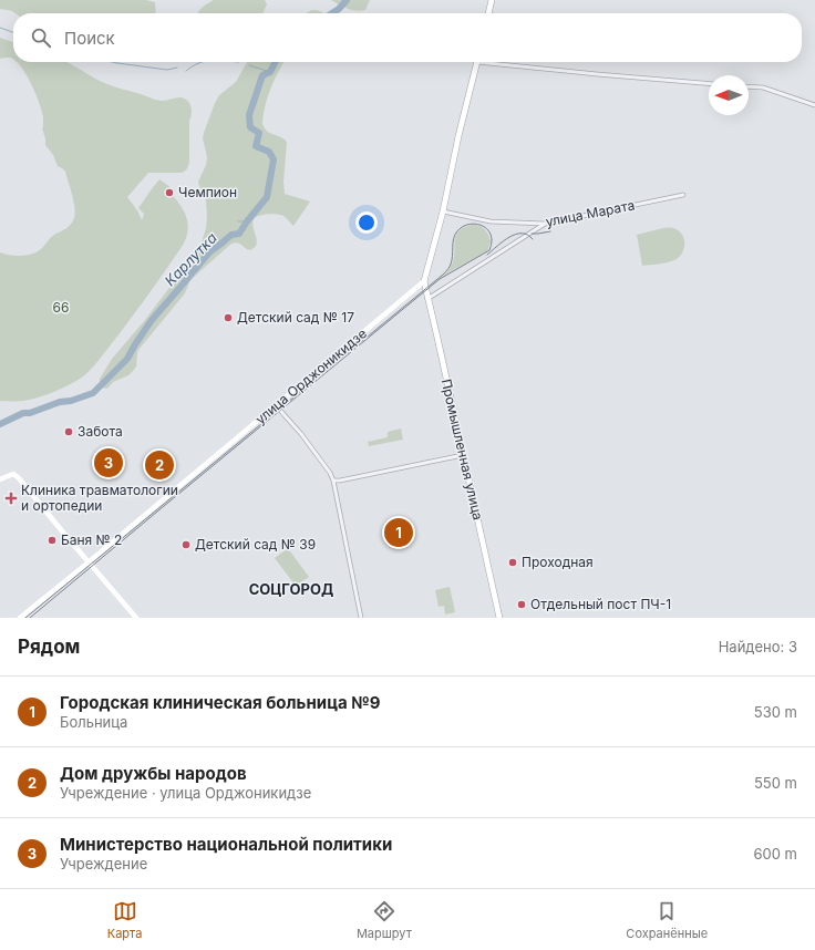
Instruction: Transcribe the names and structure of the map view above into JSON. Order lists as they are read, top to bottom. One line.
{"streets":{"main road":["улица Орджоникидзе","Промышленная улица"],"street":["улица Марата"]},"crossings":[["улица Орджоникидзе","Промышленная улица"]],"districts":["СОЦГОРОД"],"water":["Карлутка"],"parks":["66"],"places":{"other":["Чемпион","Детский сад № 17","Забота","Баня № 2","Детский сад № 39","Проходная","Отдельный пост ПЧ-1"],"health":["Клиника травматологии и ортопедии"]},"north":"left","page":{"search":"Поиск","pins":["3","2","1"],"heading":["Рядом","Найдено: 3"],"list":[{"mark":"1","name":"Городская клиническая больница №9","note":"Больница","value":"530 m"},{"mark":"2","name":"Дом дружбы народов","note":"Учреждение · улица Орджоникидзе","value":"550 m"},{"mark":"3","name":"Министерство национальной политики","note":"Учреждение","value":"600 m"}],"nav":["Карта","Маршрут","Сохранённые"]}}
